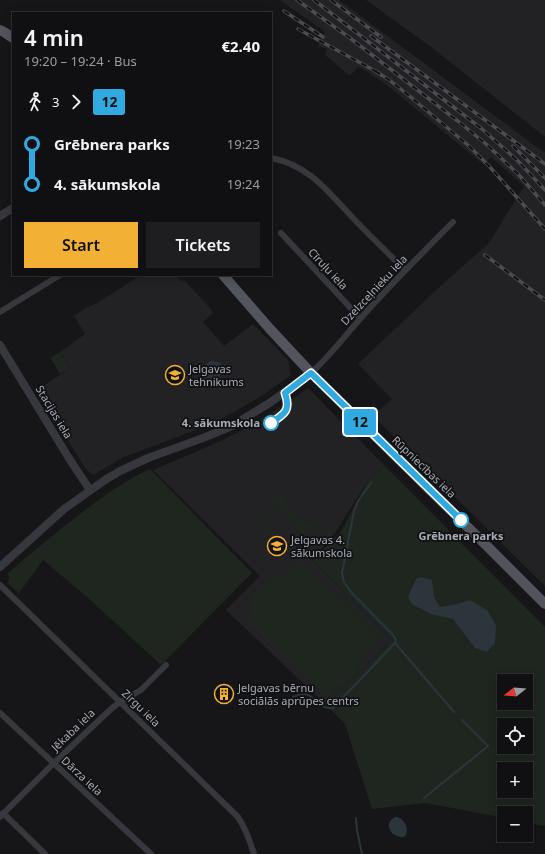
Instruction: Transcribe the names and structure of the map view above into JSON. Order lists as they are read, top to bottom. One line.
{"streets":{"main road":["Rūpniecības iela"],"street":["Cīruļu iela","Dzelzceļnieku iela","Stacijas iela","Zirgu iela","Jēkaba iela","Dārza iela"]},"crossings":[["Cīruļu iela","Dzelzceļnieku iela"],["Dzelzceļnieku iela","Rūpniecības iela"],["Zirgu iela","Jēkaba iela"],["Jēkaba iela","Dārza iela"]],"places":{"school or university":["Jelgavas tehnikums","Jelgavas 4. sākumskola"],"other":["4. sākumskola","Grēbnera parks"],"building":["Jelgavas bērnu sociālās aprūpes centrs"]},"lines":["bus line 12"],"north":"left","page":{"on_map":"12","heading":["4 min","19:20 – 19:24 · Bus","€2.40"],"legs":["3","12"],"list":[{"name":"Grēbnera parks","value":"19:23"},{"name":"4. sākumskola","value":"19:24"}],"buttons":["Start","Tickets"],"map_buttons":["+","−"]}}
